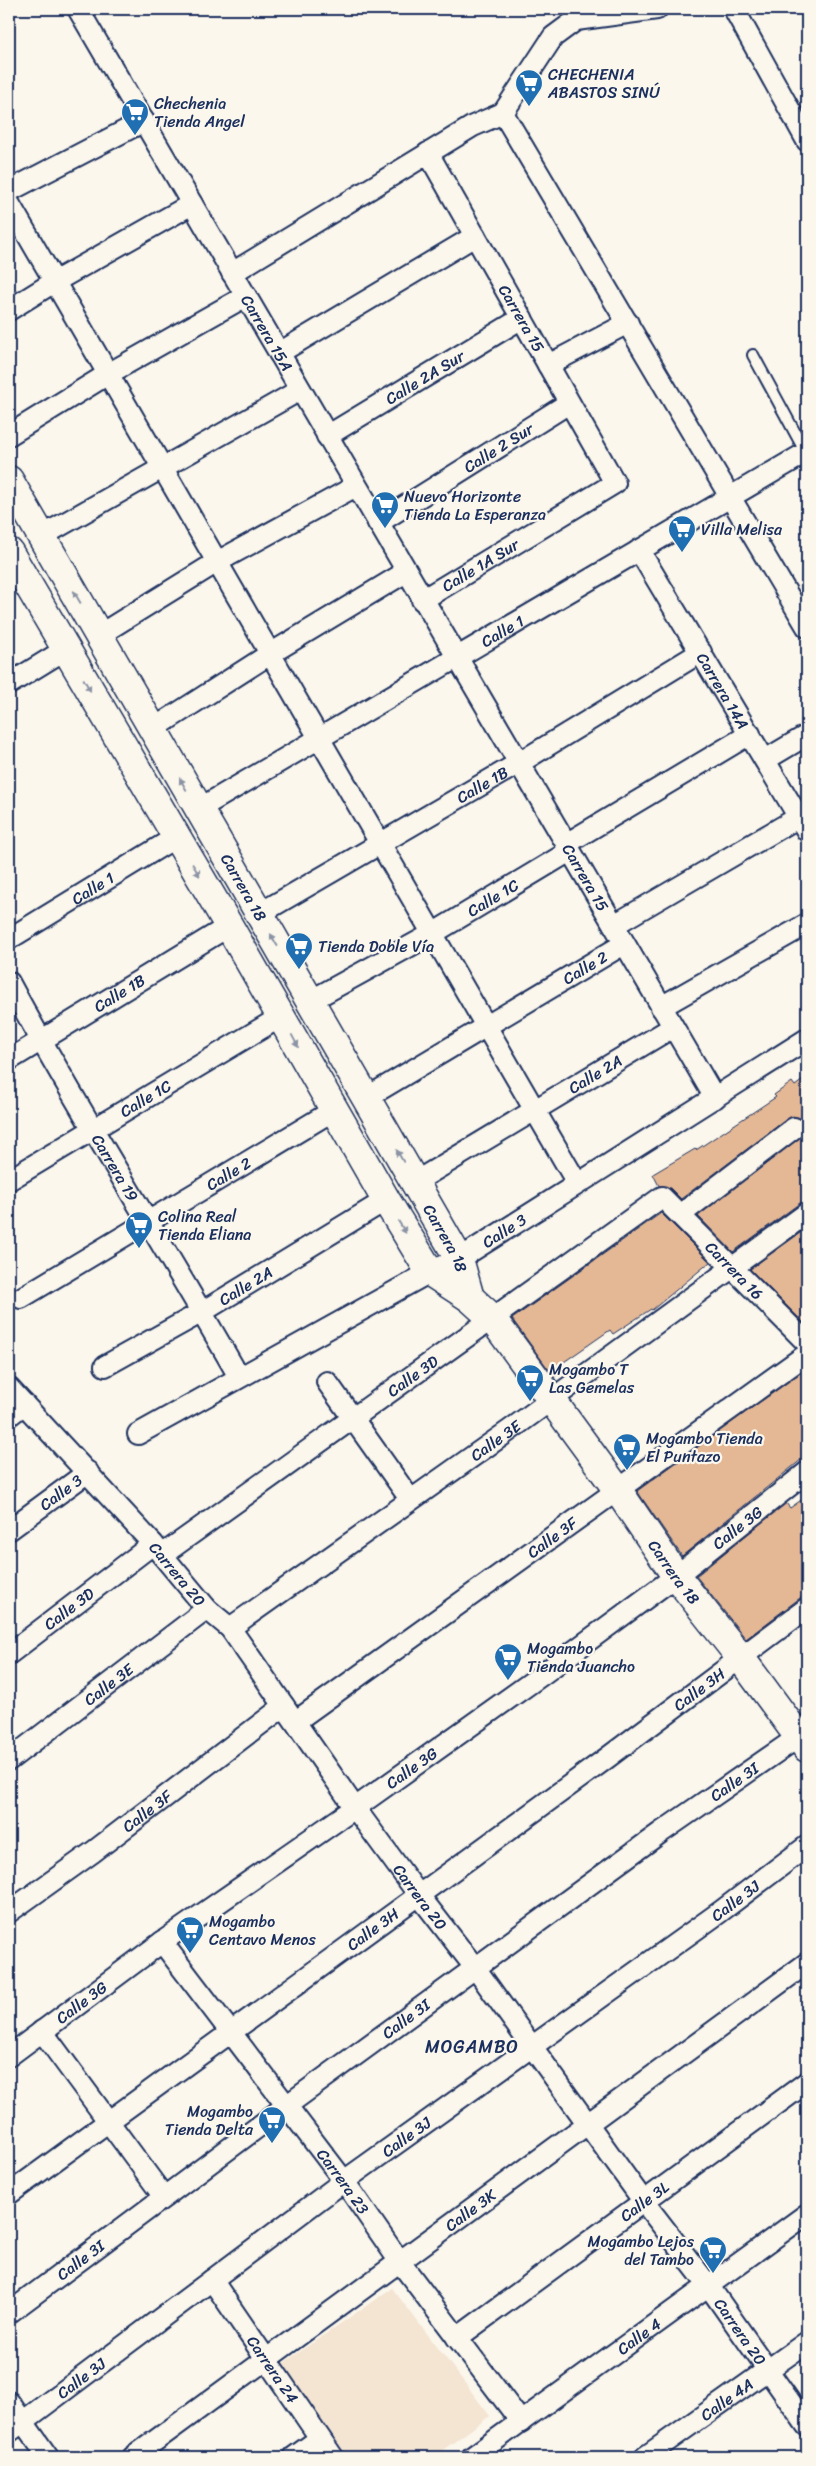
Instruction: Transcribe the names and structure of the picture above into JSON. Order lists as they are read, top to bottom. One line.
{"streets":{"street":["Carrera 15","Carrera 15A","Calle 2A Sur","Calle 2 Sur","Calle 1A Sur","Calle 1","Carrera 14A","Calle 1B","Carrera 18","Calle 1C","Calle 2","Calle 2A","Carrera 19","Calle 3","Carrera 16","Calle 3D","Calle 3E","Calle 3G","Calle 3F","Carrera 20","Calle 3H","Calle 3I","Calle 3J","Carrera 23","Calle 3L","Calle 3K","Calle 4","Carrera 24","Calle 4A"]},"crossings":[["Carrera 15","Carrera 15A"],["Carrera 15","Calle 2A Sur"],["Carrera 15","Calle 2 Sur"],["Carrera 15","Calle 1A Sur"],["Carrera 15","Calle 1"],["Carrera 15","Calle 1B"],["Carrera 15","Calle 1C"],["Carrera 15","Calle 2"],["Carrera 15","Calle 2A"],["Carrera 15","Calle 3"],["Carrera 15A","Calle 2A Sur"],["Carrera 15A","Calle 2 Sur"],["Carrera 15A","Calle 1A Sur"],["Carrera 15A","Calle 1"],["Calle 1","Carrera 14A"],["Calle 1","Carrera 18"],["Carrera 14A","Calle 1B"],["Carrera 14A","Calle 1C"],["Calle 1B","Carrera 18"],["Calle 1B","Carrera 19"],["Carrera 18","Calle 1C"],["Carrera 18","Calle 2"],["Carrera 18","Calle 2A"],["Carrera 18","Calle 3"],["Carrera 18","Calle 3D"],["Carrera 18","Calle 3E"],["Carrera 18","Calle 3G"],["Carrera 18","Calle 3F"],["Carrera 18","Calle 3H"],["Carrera 18","Calle 3I"],["Calle 1C","Carrera 19"],["Calle 2","Carrera 19"],["Calle 2A","Carrera 19"],["Carrera 19","Calle 3"],["Calle 3","Carrera 20"],["Carrera 16","Calle 3D"],["Carrera 16","Calle 3E"],["Calle 3D","Carrera 20"],["Calle 3E","Carrera 20"],["Calle 3G","Carrera 20"],["Calle 3G","Carrera 23"],["Calle 3F","Carrera 20"],["Carrera 20","Calle 3H"],["Carrera 20","Calle 3I"],["Carrera 20","Calle 3J"],["Carrera 20","Calle 3L"],["Carrera 20","Calle 3K"],["Carrera 20","Calle 4"],["Carrera 20","Calle 4A"],["Calle 3H","Carrera 23"],["Calle 3I","Carrera 23"],["Calle 3J","Carrera 23"],["Calle 3J","Carrera 24"],["Carrera 23","Calle 3L"],["Carrera 23","Calle 3K"],["Carrera 23","Calle 4"],["Calle 3K","Carrera 24"]],"districts":["MOGAMBO"],"places":{"supermarket":["CHECHENIA ABASTOS SINÚ","Chechenia Tienda Angel","Nuevo Horizonte Tienda La Esperanza","Villa Melisa","Tienda Doble Vía","Colina Real Tienda Eliana","Mogambo T Las Gemelas","Mogambo Tienda El Puntazo","Mogambo Tienda Juancho","Mogambo Centavo Menos","Mogambo Tienda Delta","Mogambo Lejos del Tambo"]}}
